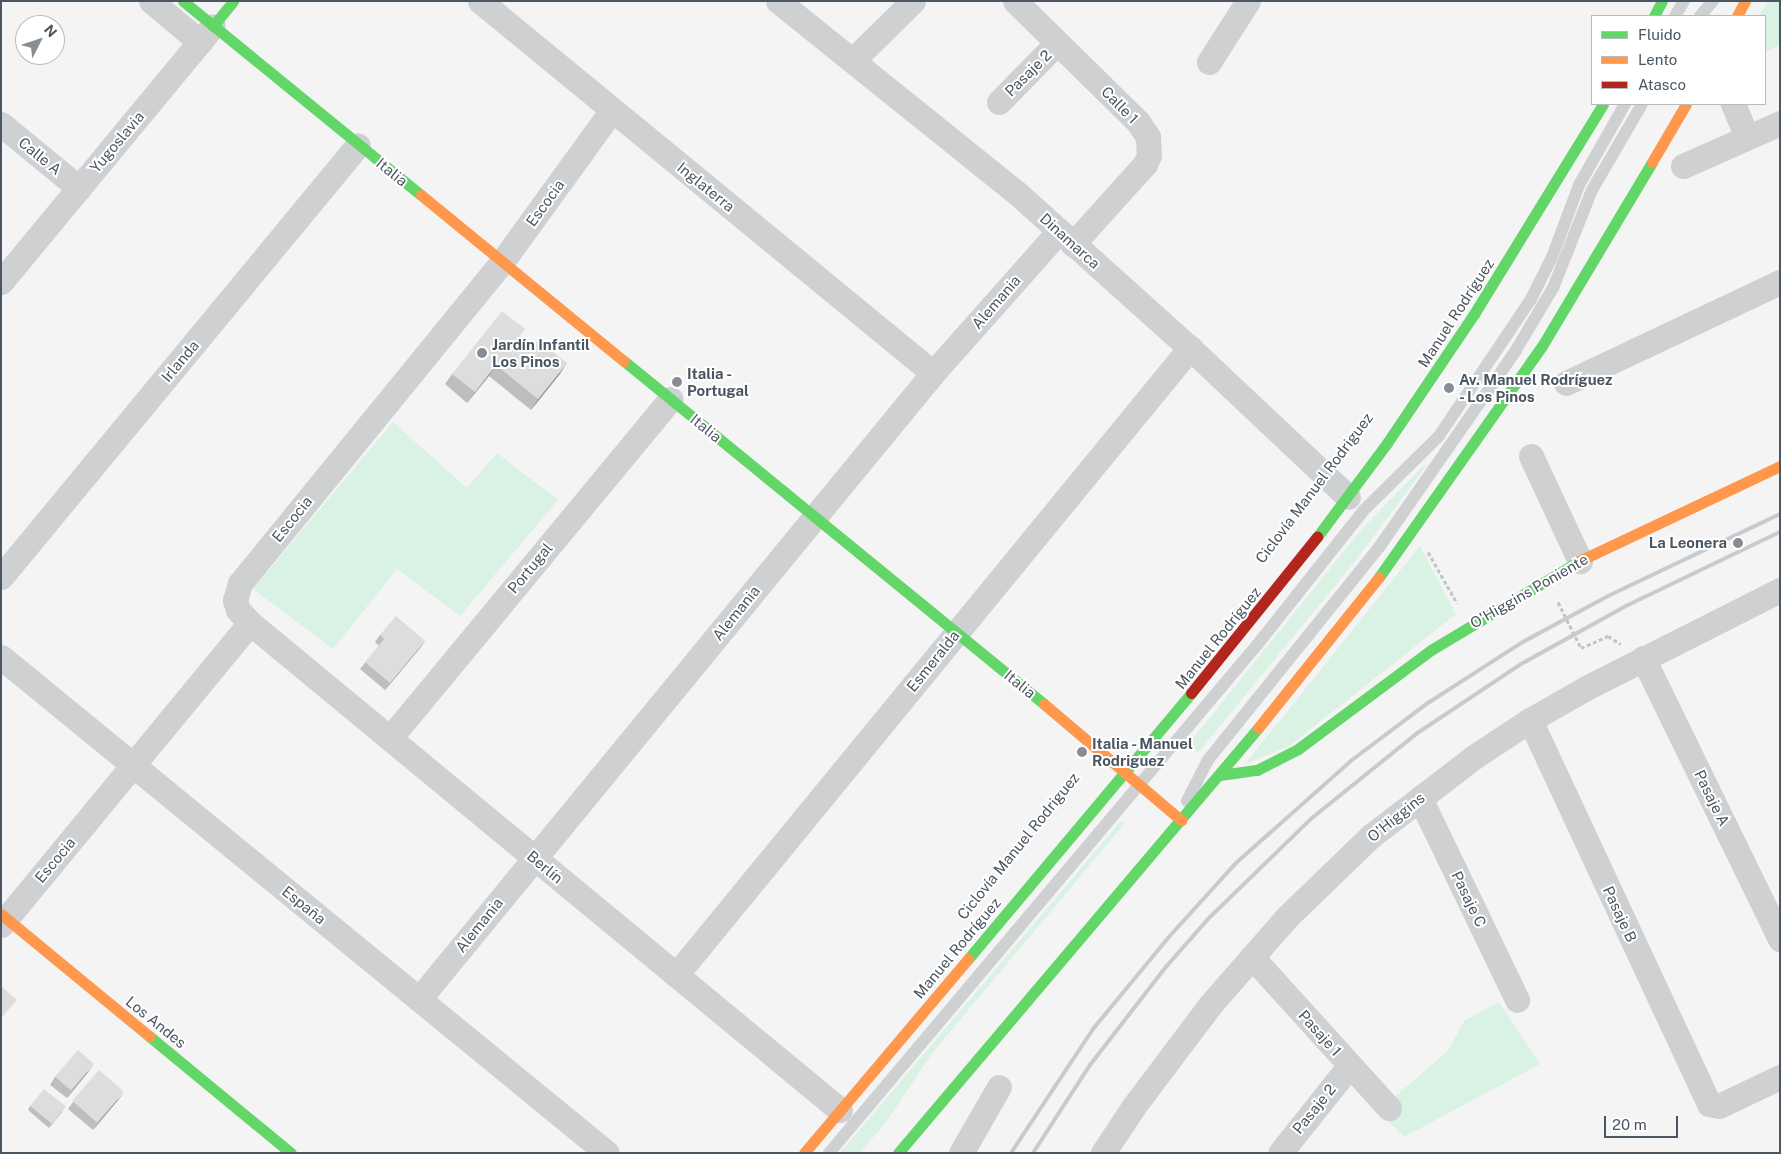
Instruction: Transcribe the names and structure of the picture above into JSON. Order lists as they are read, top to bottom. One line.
{"streets":{"main road":["Yugoslavia","Italia","Manuel Rodríguez","O'Higgins Poniente","Los Andes"],"street":["Pasaje 2","Calle 1","Calle A","Inglaterra","Escocia","Dinamarca","Alemania","Irlanda","Portugal","Esmeralda","Pasaje A","O'Higgins","Berlín","Pasaje C","España","Pasaje B","Pasaje 1"]},"crossings":[["Pasaje 2","Calle 1"],["Pasaje 2","Pasaje 1"],["Calle 1","Dinamarca"],["Calle 1","Alemania"],["Yugoslavia","Calle A"],["Yugoslavia","Italia"],["Italia","Escocia"],["Italia","Alemania"],["Italia","Manuel Rodríguez"],["Italia","Irlanda"],["Italia","Portugal"],["Italia","Esmeralda"],["Inglaterra","Escocia"],["Inglaterra","Alemania"],["Escocia","Berlín"],["Escocia","España"],["Escocia","Los Andes"],["Dinamarca","Alemania"],["Dinamarca","Manuel Rodríguez"],["Dinamarca","Esmeralda"],["Alemania","Berlín"],["Alemania","España"],["Manuel Rodríguez","Berlín"],["Portugal","Berlín"],["Esmeralda","Berlín"],["Pasaje A","O'Higgins"],["O'Higgins","Pasaje C"],["O'Higgins","Pasaje B"],["O'Higgins","Pasaje 1"]],"places":["Jardín Infantil Los Pinos","Italia - Portugal","Av. Manuel Rodríguez - Los Pinos","La Leonera","Italia - Manuel Rodriguez"],"legend":["Fluido","Lento","Atasco"],"scale_bar":"20 m","north":"top right"}
